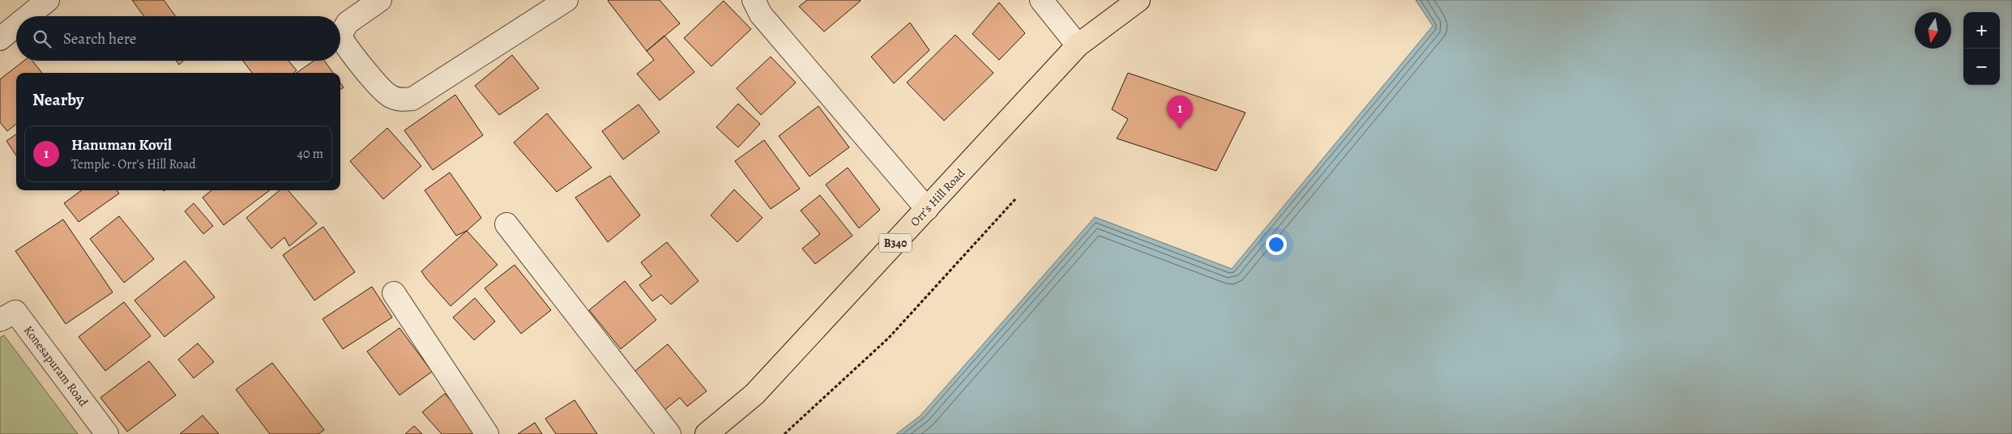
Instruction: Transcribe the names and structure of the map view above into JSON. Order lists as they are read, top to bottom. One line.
{"streets":{"main road":["Orr’s Hill Road","B340"],"street":["Konesapuram Road"]},"north":"bottom","page":{"map_buttons":["+","−"],"search":"Search here","heading":"Nearby","pins":"1","list":[{"mark":"1","name":"Hanuman Kovil","note":"Temple · Orr’s Hill Road","value":"40 m"}]}}
